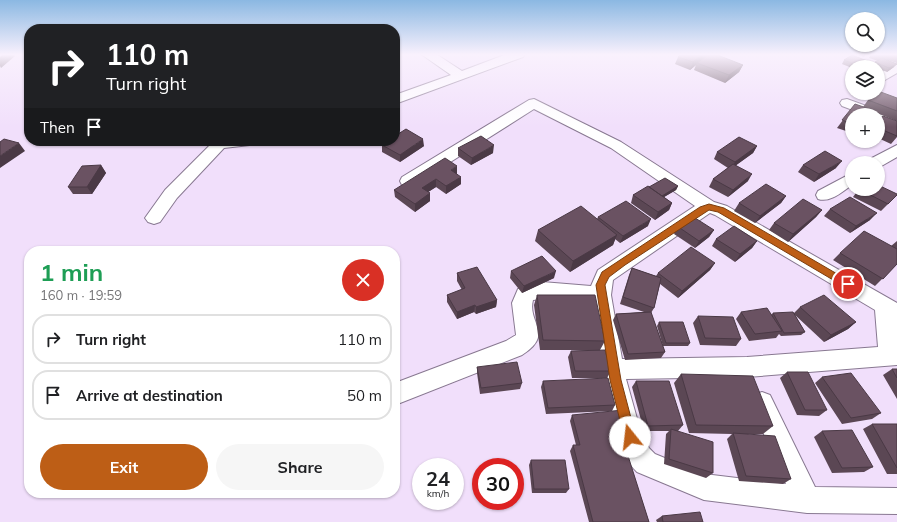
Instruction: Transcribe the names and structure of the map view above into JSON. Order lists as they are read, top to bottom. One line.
{"page":{"map_buttons":["+","−"],"turn":["110 m","Turn right"],"then":"Then","heading":["1 min","160 m · 19:59"],"list":[{"name":"Turn right","value":"110 m"},{"name":"Arrive at destination","value":"50 m"}],"buttons":["Exit","Share"],"speed":"24 km/h","limit":"30"}}
